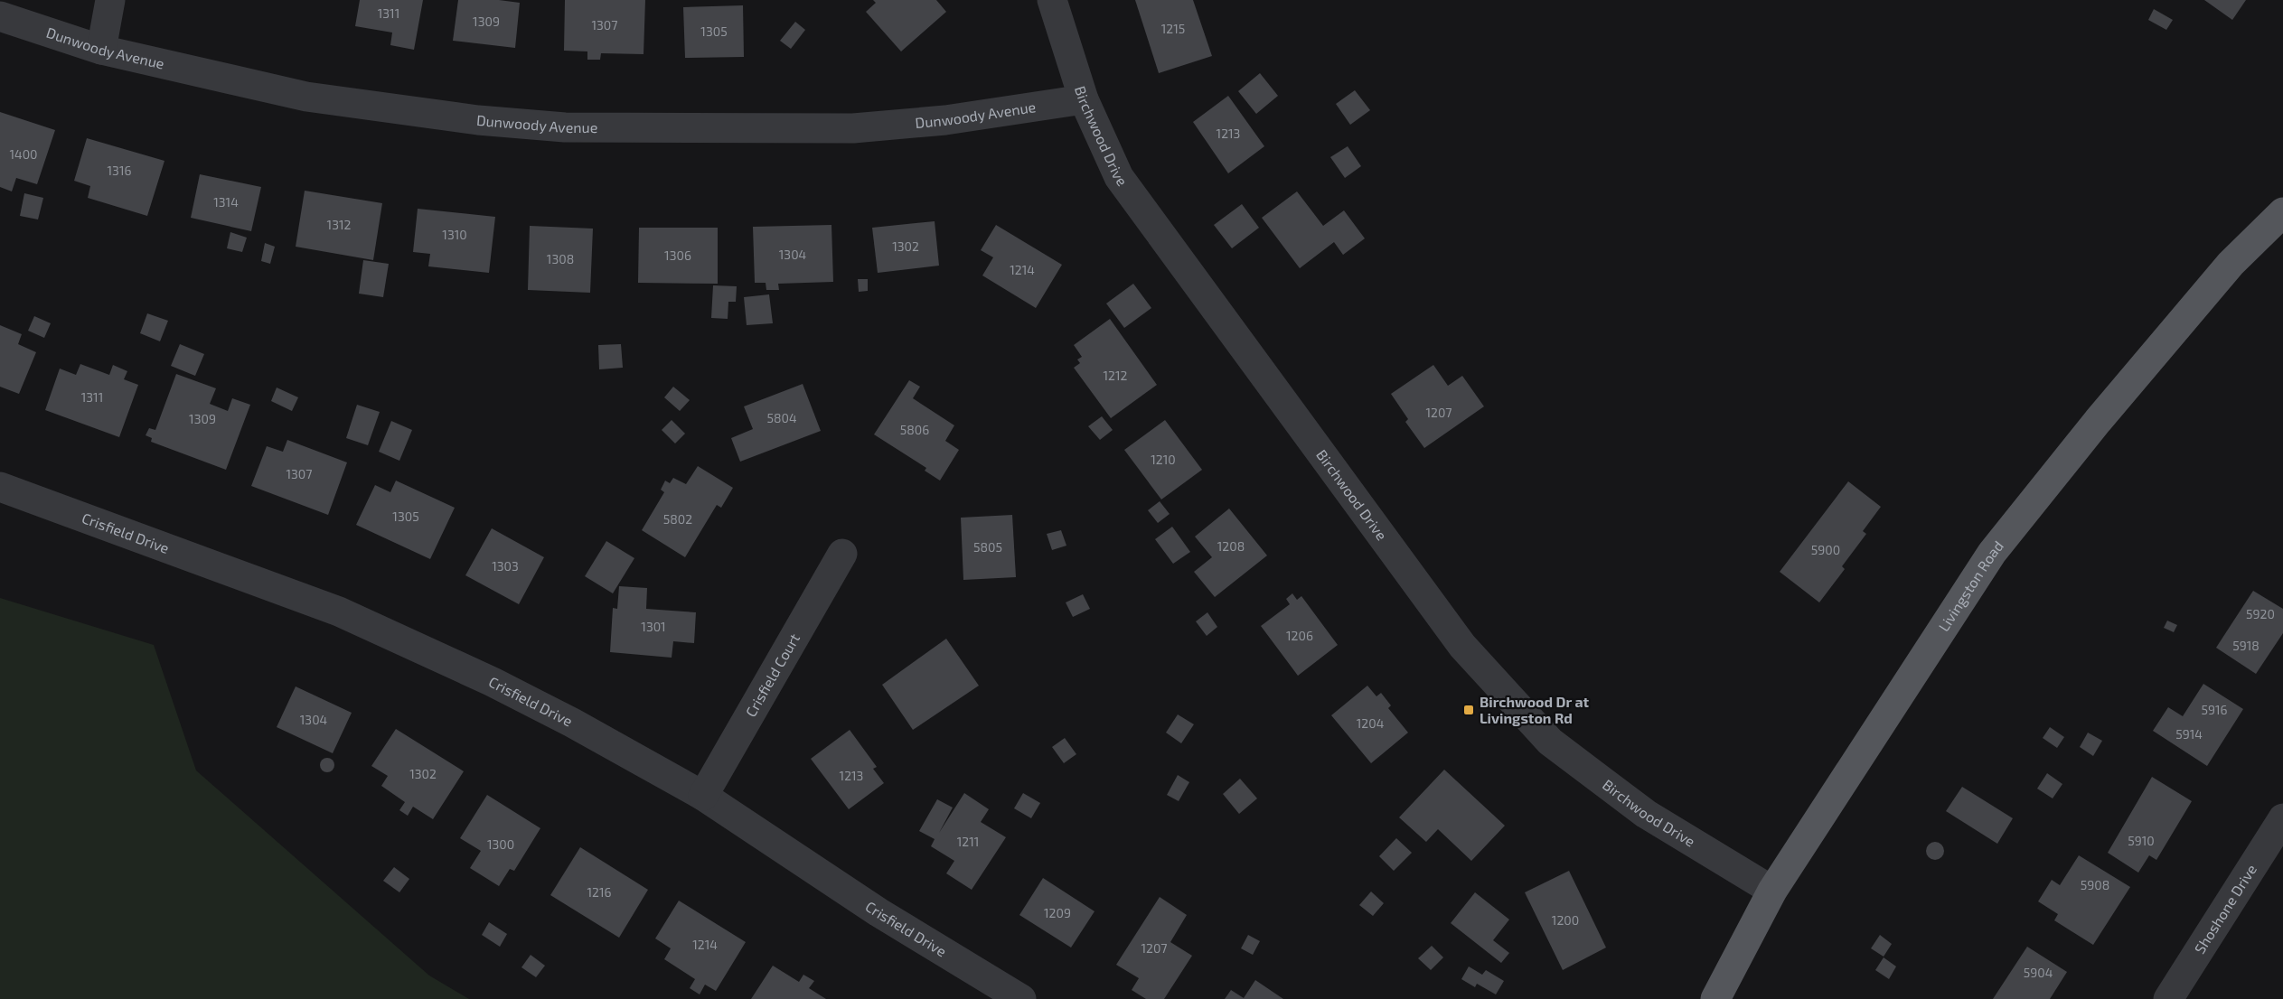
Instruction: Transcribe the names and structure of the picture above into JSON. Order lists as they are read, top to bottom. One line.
{"streets":{"main road":["Livingston Road"],"street":["Dunwoody Avenue","Birchwood Drive","Crisfield Drive","Crisfield Court","Shoshone Drive"]},"crossings":[["Dunwoody Avenue","Birchwood Drive"],["Birchwood Drive","Livingston Road"],["Crisfield Drive","Crisfield Court"]],"places":{"transit":["Birchwood Dr at Livingston Rd"]},"house_numbers":["1311","1309","1307","1215","1305","1213","1400","1316","1314","1312","1310","1302","1304","1306","1308","1214","1212","1311","1207","5804","1309","5806","1210","1307","1305","5802","1208","5805","5900","1303","5920","1301","1206","5918","5916","1304","1204","5914","1302","1213","5910","1211","1300","5908","1216","1209","1200","1214","1207","5904"]}
